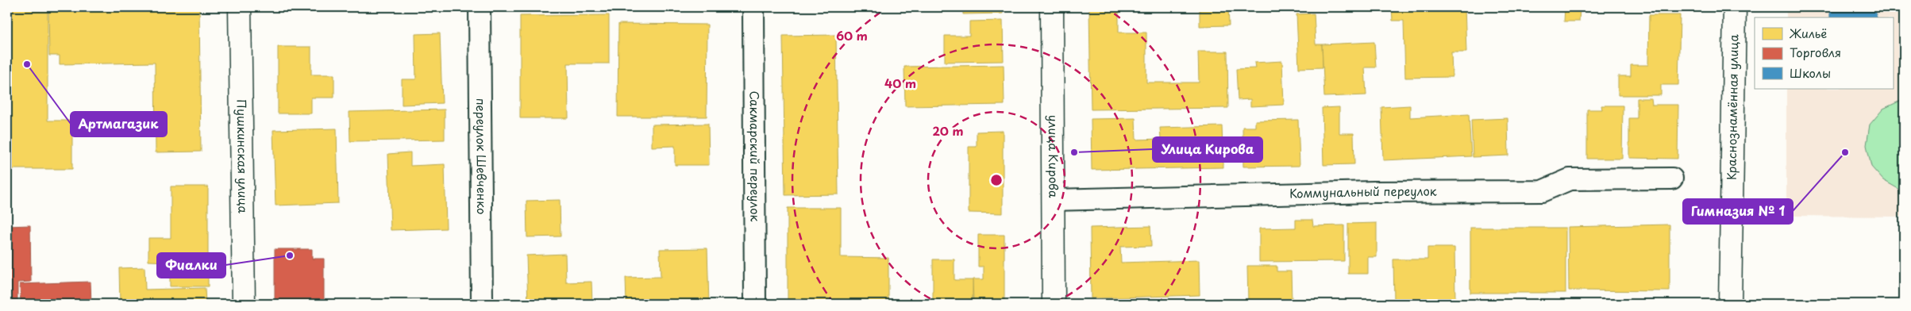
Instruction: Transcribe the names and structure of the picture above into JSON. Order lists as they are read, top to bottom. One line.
{"streets":{"main road":["Краснознамённая улица","Пушкинская улица","улица Кирова"],"street":["переулок Шевченко","Сакмарский переулок","Коммунальный переулок"]},"crossings":[["улица Кирова","Коммунальный переулок"]],"places":["Артмагазик","Улица Кирова","Гимназия № 1","Фиалки"],"legend":["Жильё","Торговля","Школы"],"rings":["60 m","40 m","20 m"]}
